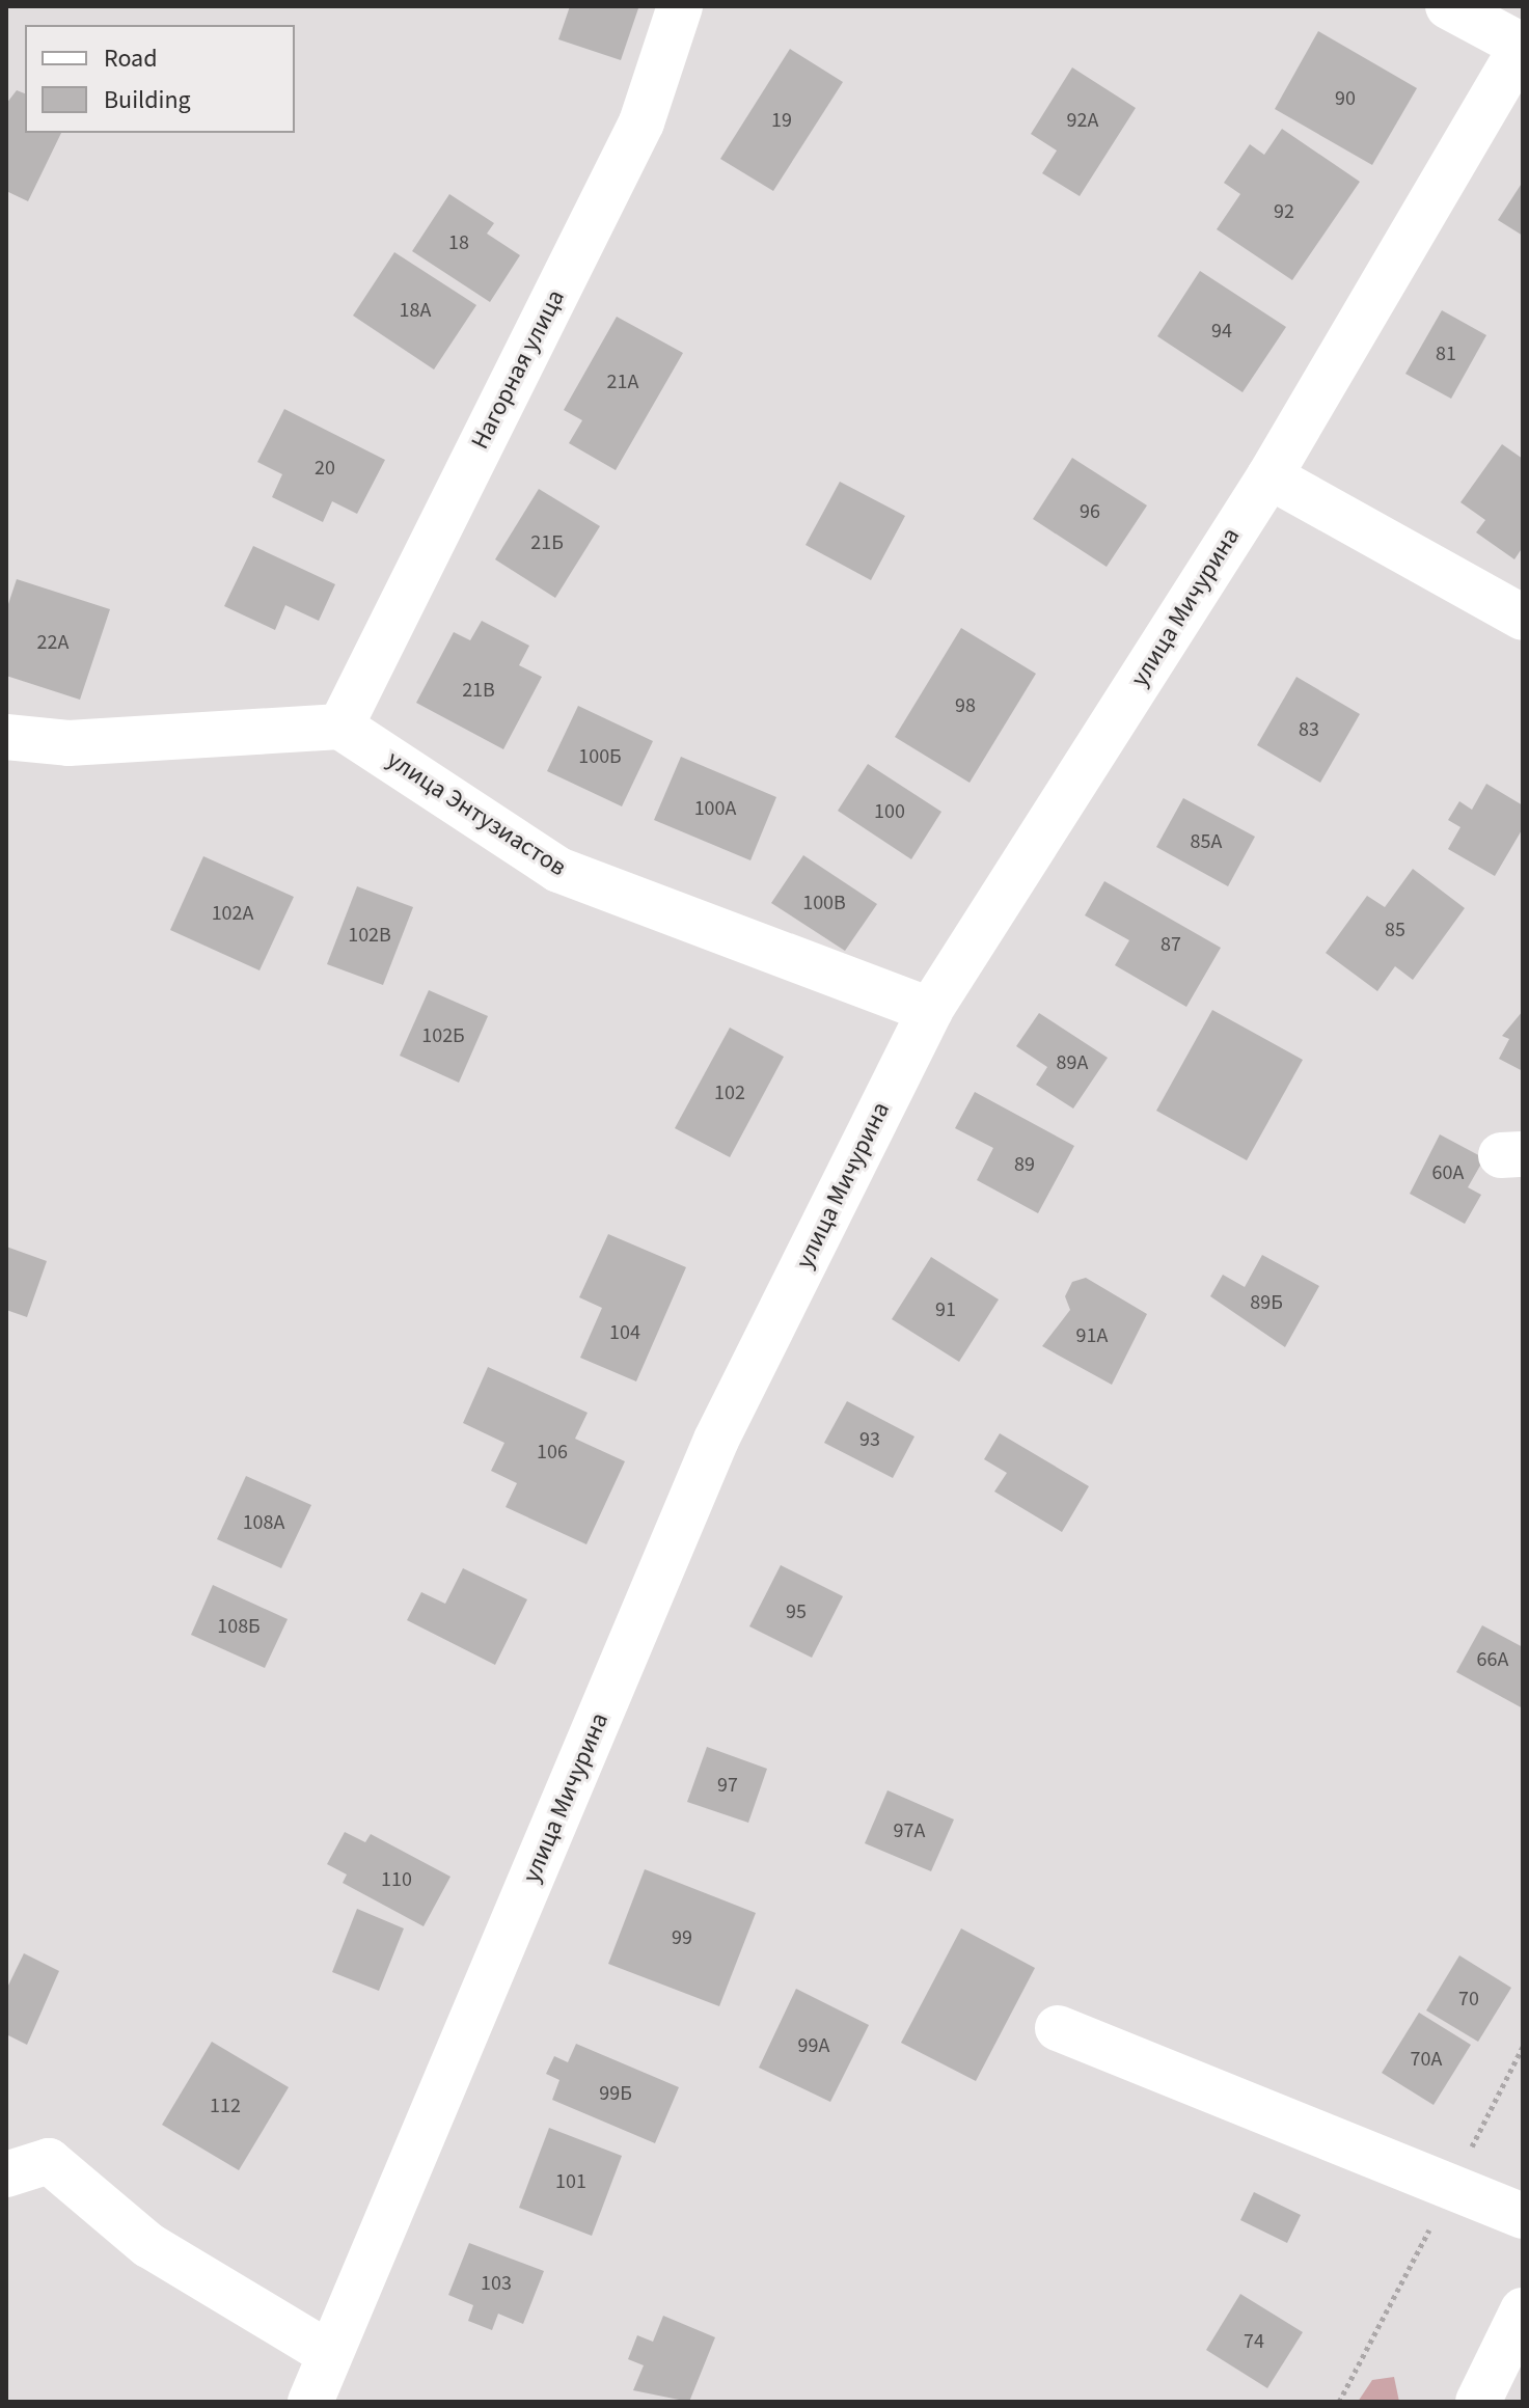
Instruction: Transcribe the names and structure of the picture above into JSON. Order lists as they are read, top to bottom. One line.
{"streets":{"street":["Нагорная улица","улица Мичурина","улица Энтузиастов"]},"crossings":[["Нагорная улица","улица Энтузиастов"],["улица Мичурина","улица Энтузиастов"]],"house_numbers":["90","19","92А","92","18","18А","94","81","21А","20","96","21Б","22А","21В","98","83","100Б","100А","100","85А","100В","102А","85","102В","87","102Б","89А","102","89","60А","89Б","91","104","91А","93","106","108А","95","108Б","66А","97","97А","110","99","70","99А","70А","99Б","112","101","103","74"],"legend":["Road","Building"]}
